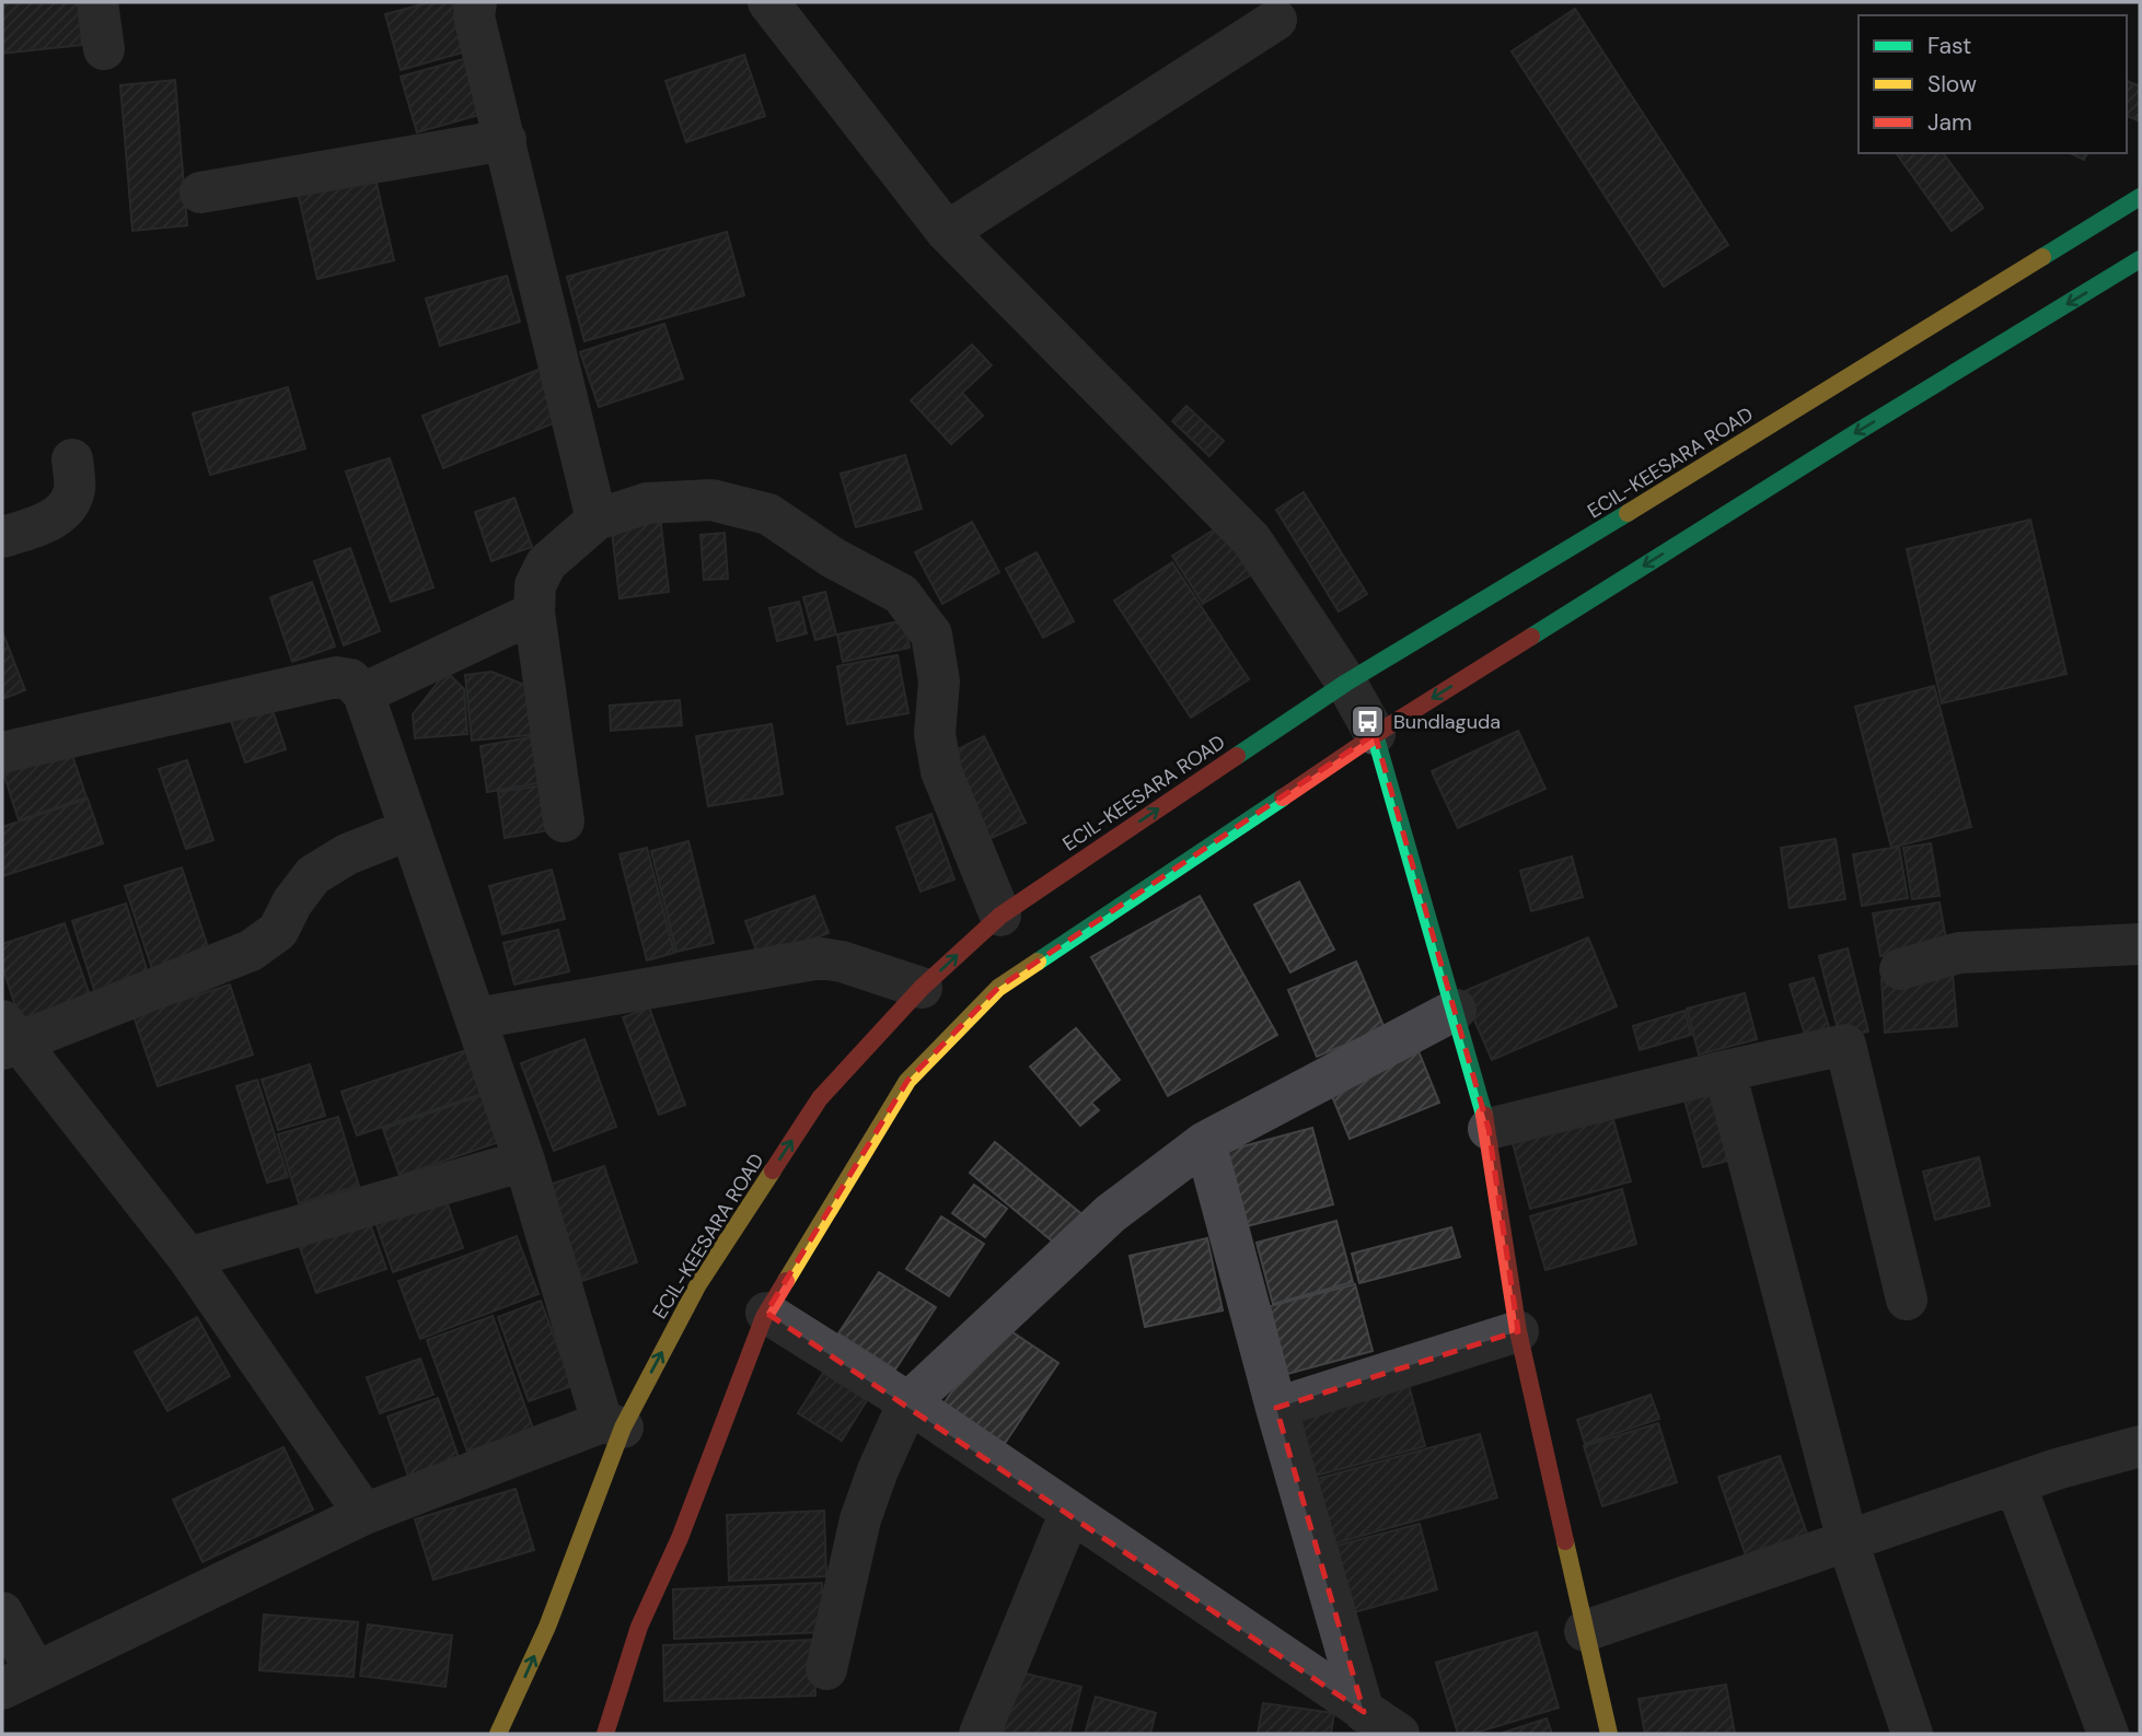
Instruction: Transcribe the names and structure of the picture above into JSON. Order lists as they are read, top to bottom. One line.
{"streets":{"main road":["ECIL-KEESARA ROAD"]},"places":{"bus stop":["Bundlaguda"]},"legend":["Fast","Slow","Jam"]}
